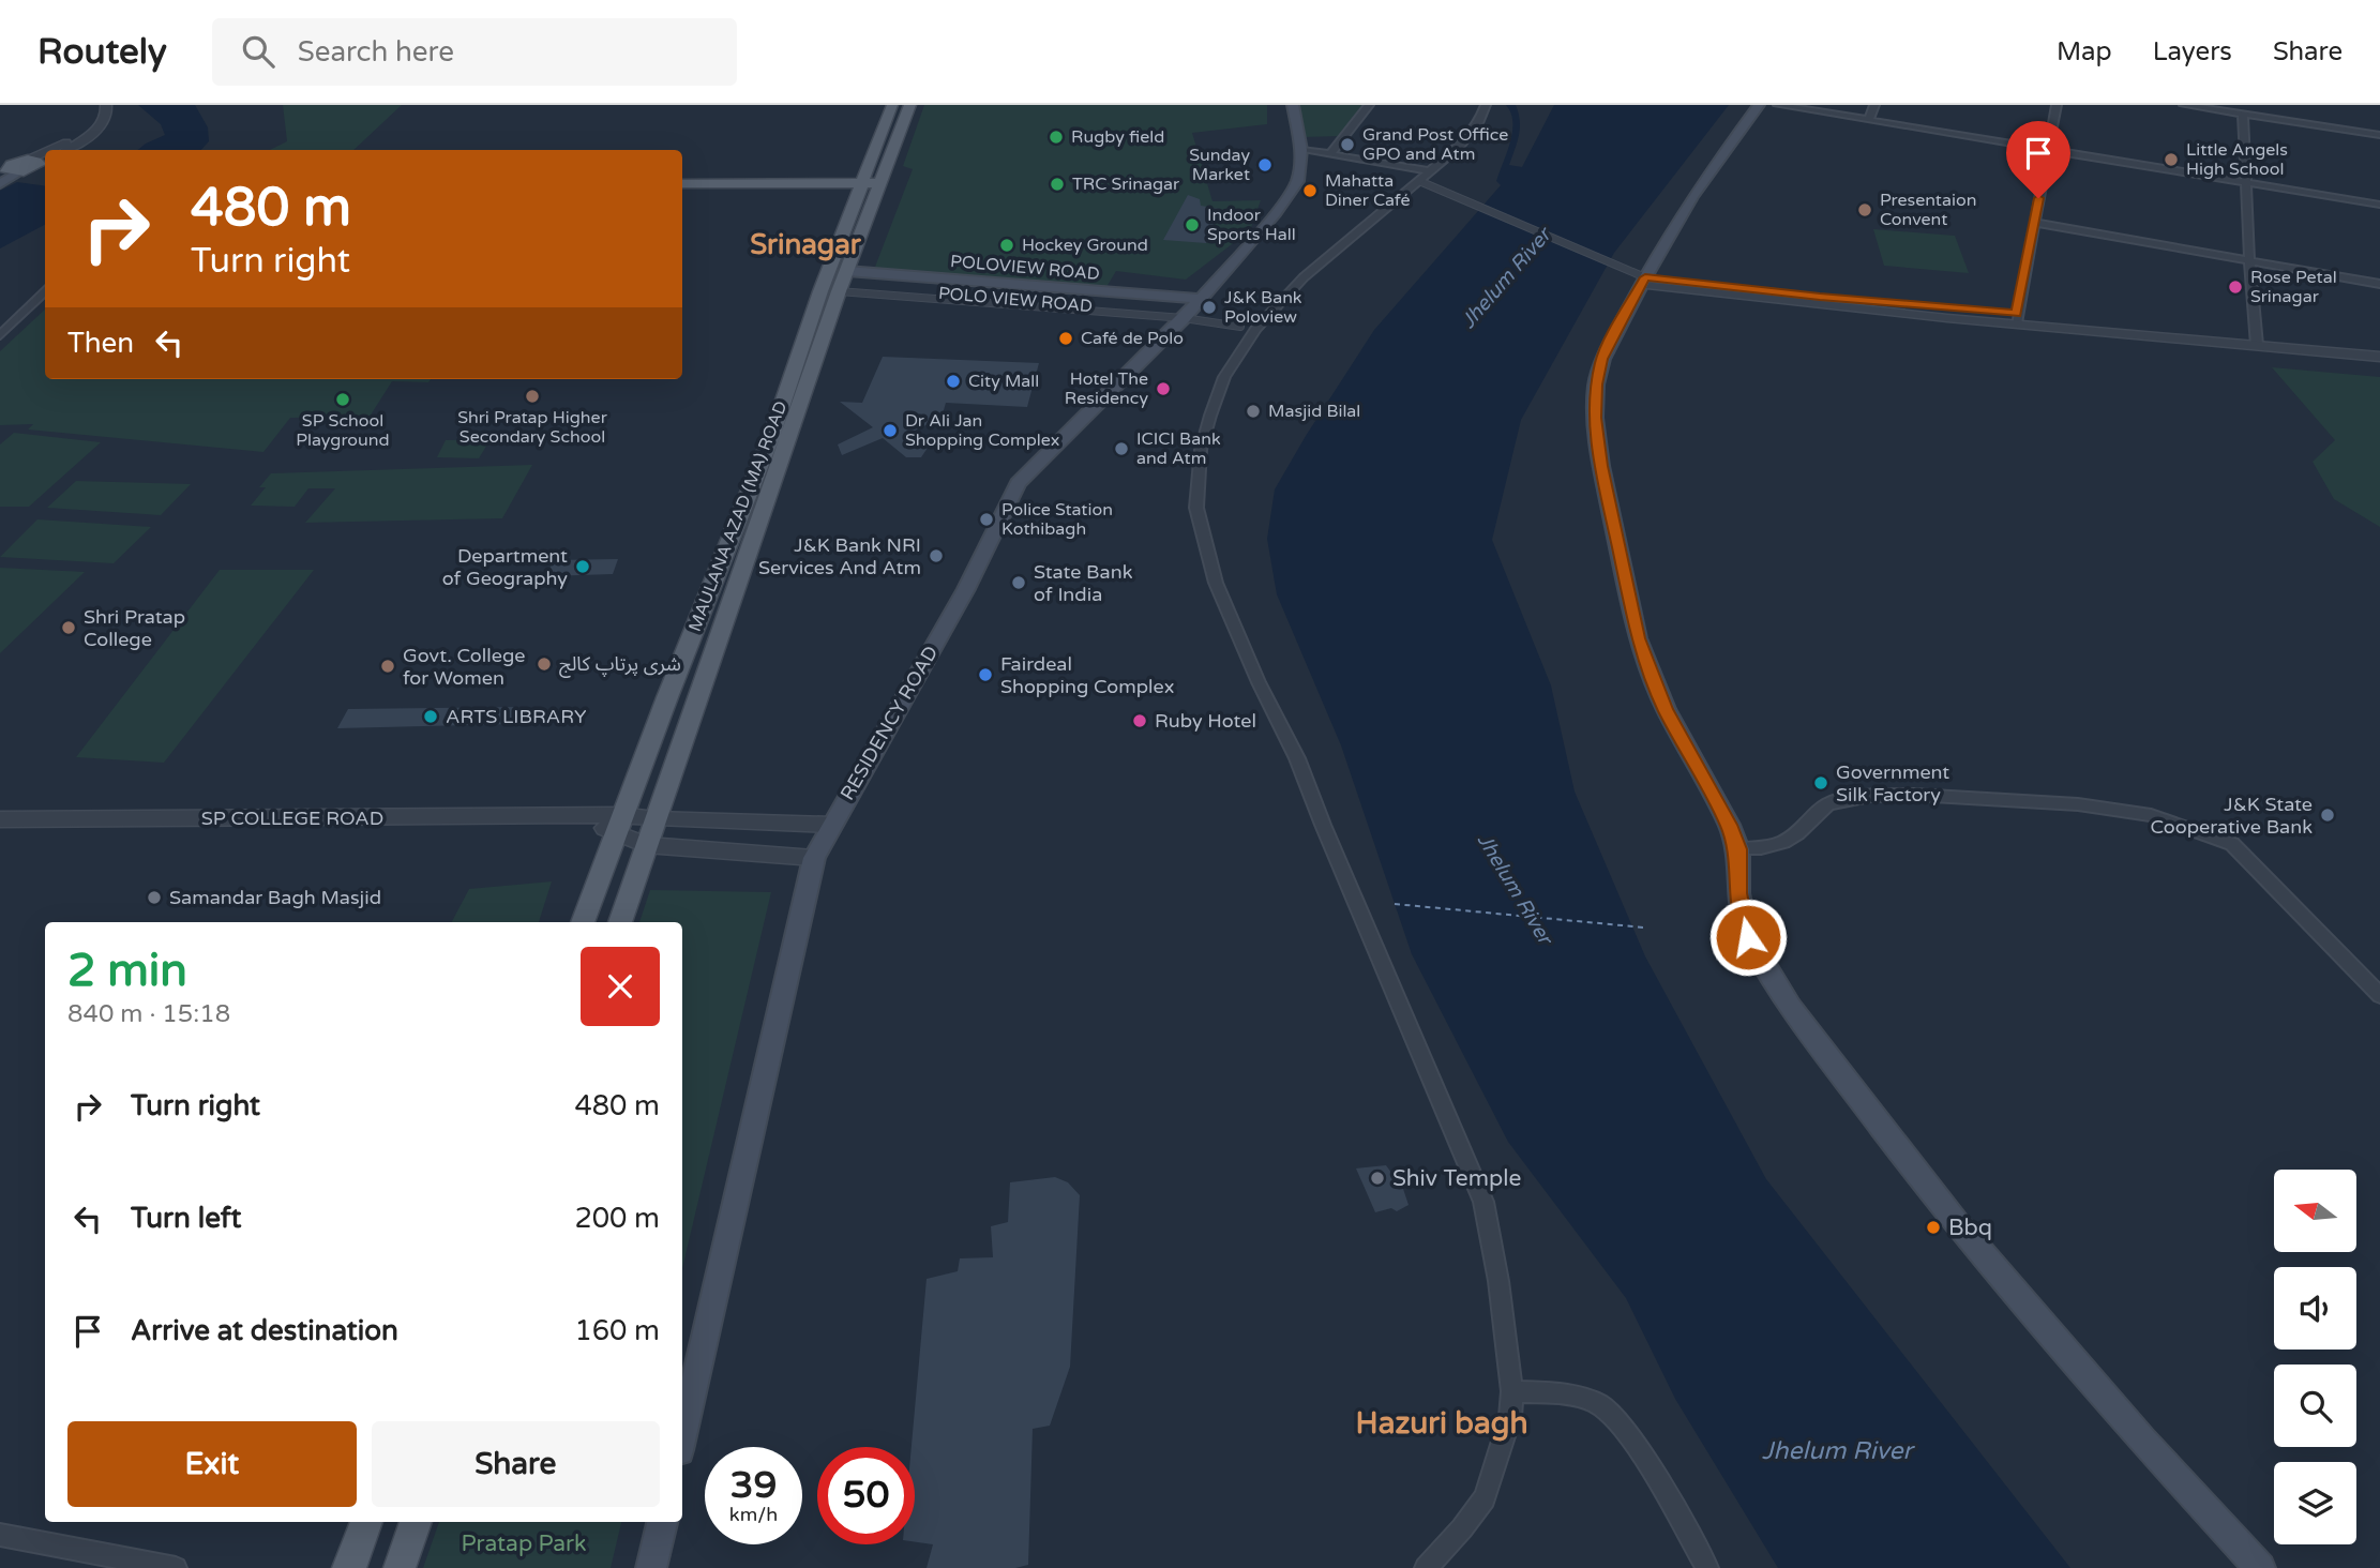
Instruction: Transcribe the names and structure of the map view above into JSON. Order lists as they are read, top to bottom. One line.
{"streets":{"main road":["POLOVIEW ROAD","MAULANA AZAD (MA) ROAD","RESIDENCY ROAD"],"street":["SP COLLEGE ROAD"]},"crossings":[["POLOVIEW ROAD","MAULANA AZAD (MA) ROAD"],["POLOVIEW ROAD","RESIDENCY ROAD"],["MAULANA AZAD (MA) ROAD","SP COLLEGE ROAD"],["RESIDENCY ROAD","SP COLLEGE ROAD"]],"districts":["Srinagar","Hazuri bagh"],"water":["Jhelum River"],"parks":["Pratap Park"],"places":["Rugby field","Grand Post Office GPO and Atm","Little Angels High School","Sunday Market","TRC Srinagar","Mahatta Diner Café","Presentaion Convent","Indoor Sports Hall","Hockey Ground","Rose Petal Srinagar","J&K Bank Poloview","Café de Polo","City Mall","Hotel The Residency","Shri Pratap Higher Secondary School","SP School Playground","Masjid Bilal","Dr Ali Jan Shopping Complex","ICICI Bank and Atm","Police Station Kothibagh","J&K Bank NRI Services And Atm","Department of Geography","State Bank of India","Shri Pratap College","شری پرتاپ کالج","Govt. College for Women","Fairdeal Shopping Complex","ARTS LIBRARY","Ruby Hotel","Government Silk Factory","J&K State Cooperative Bank","Samandar Bagh Masjid","Shiv Temple","Bbq"],"north":"left","page":{"header":"Routely","search":"Search here","nav":["Map","Layers","Share"],"turn":["480 m","Turn right"],"then":"Then","heading":["2 min","840 m · 15:18"],"list":[{"name":"Turn right","value":"480 m"},{"name":"Turn left","value":"200 m"},{"name":"Arrive at destination","value":"160 m"}],"buttons":["Exit","Share"],"speed":"39 km/h","limit":"50"}}
